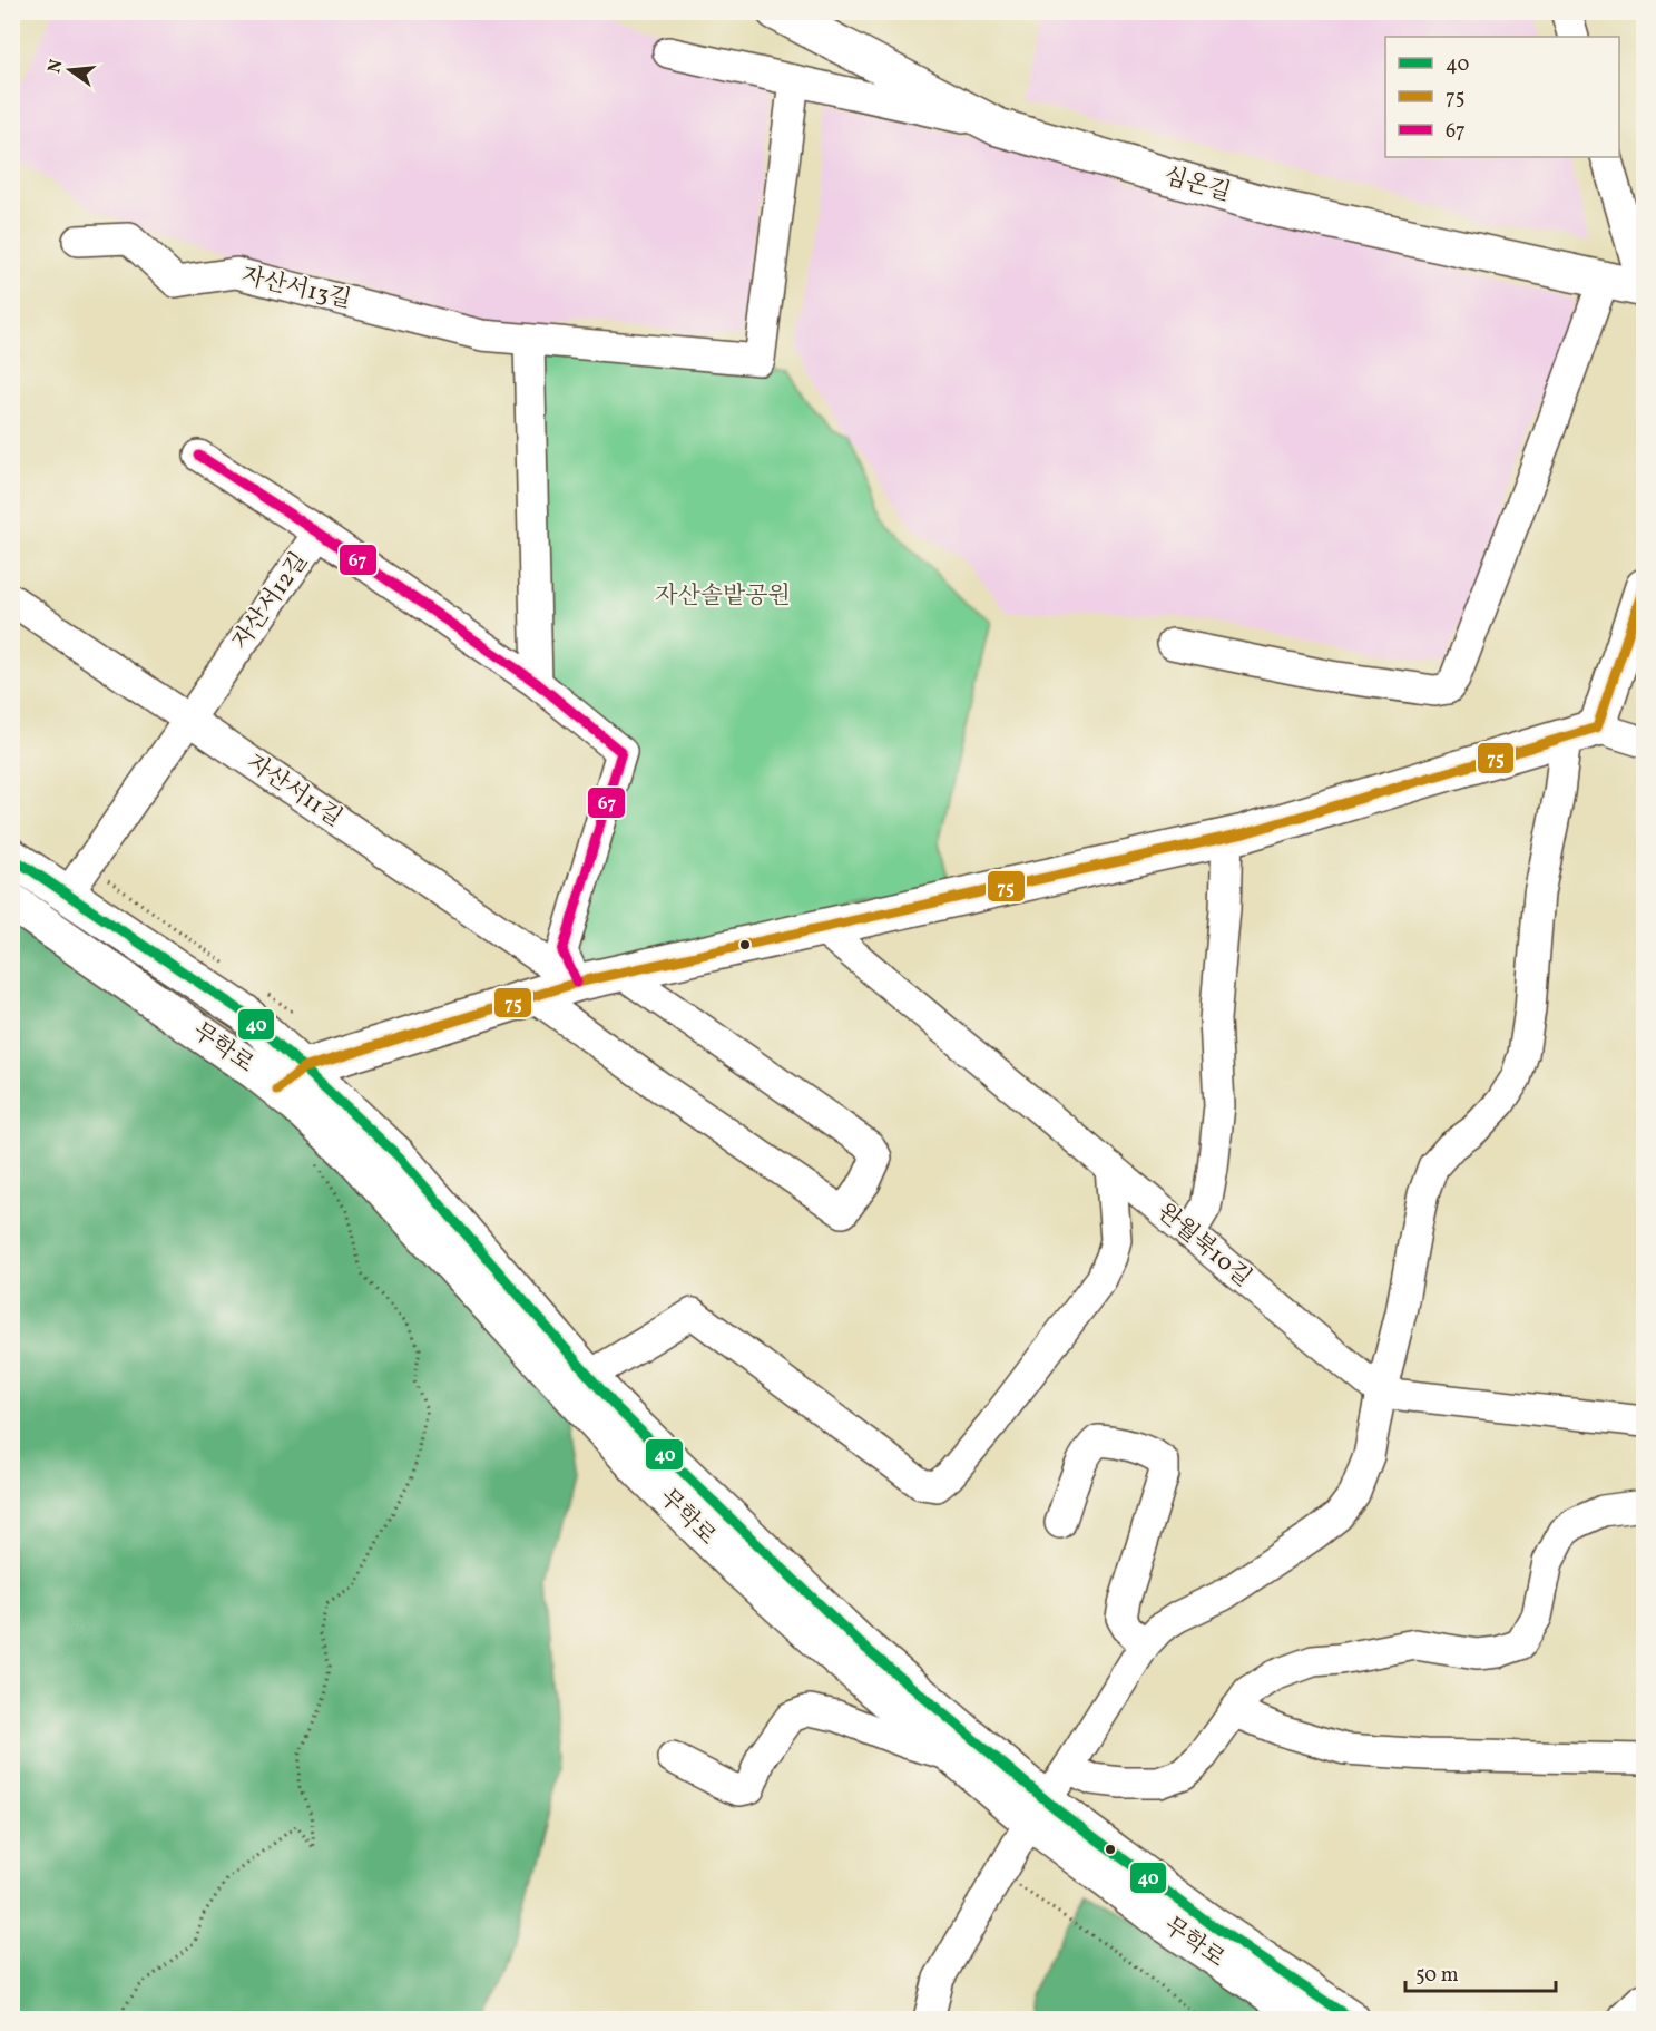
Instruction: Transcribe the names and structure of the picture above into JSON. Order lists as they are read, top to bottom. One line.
{"streets":{"main road":["심온길","무학로"],"street":["자산서13길","자산서12길","자산서11길","완월북10길"]},"crossings":[["자산서12길","자산서11길"],["자산서12길","무학로"]],"parks":["자산솔밭공원"],"lines":["transit line 67","transit line 75","transit line 40"],"legend":["40","75","67"],"scale_bar":"50 m","north":"left"}
